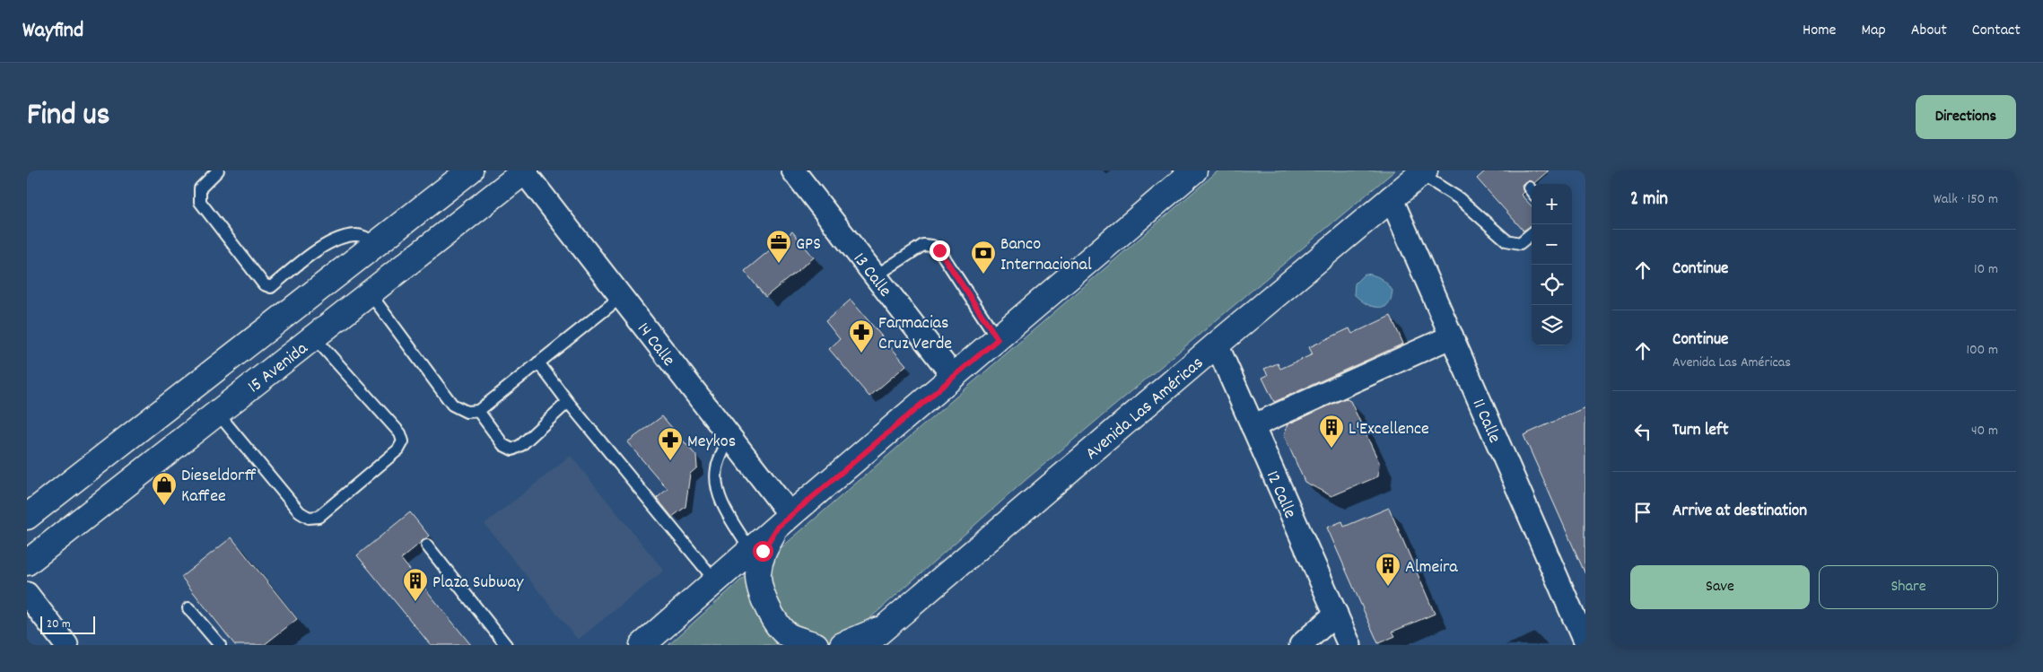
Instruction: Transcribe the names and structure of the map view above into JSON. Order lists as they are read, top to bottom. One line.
{"streets":{"main road":["15 Avenida","Avenida Las Américas"],"street":["13 Calle","14 Calle","11 Calle","12 Calle"]},"crossings":[["14 Calle","15 Avenida"],["Avenida Las Américas","11 Calle"],["Avenida Las Américas","12 Calle"]],"places":{"office":["GPS"],"bank":["Banco Internacional"],"pharmacy":["Farmacias Cruz Verde","Meykos"],"building":["L'Excellence","Almeira","Plaza Subway"],"shop":["Dieseldorff Kaffee"]},"scale_bar":"20 m","page":{"header":"Wayfind","nav":["Home","Map","About","Contact"],"title":"Find us","buttons":["Directions",["Save","Share"]],"heading":["2 min","Walk · 150 m"],"map_buttons":["+","−"],"list":[["Continue","10 m"],["Continue","Avenida Las Américas","100 m"],["Turn left","40 m"],"Arrive at destination"],"scale":"20 m"}}
